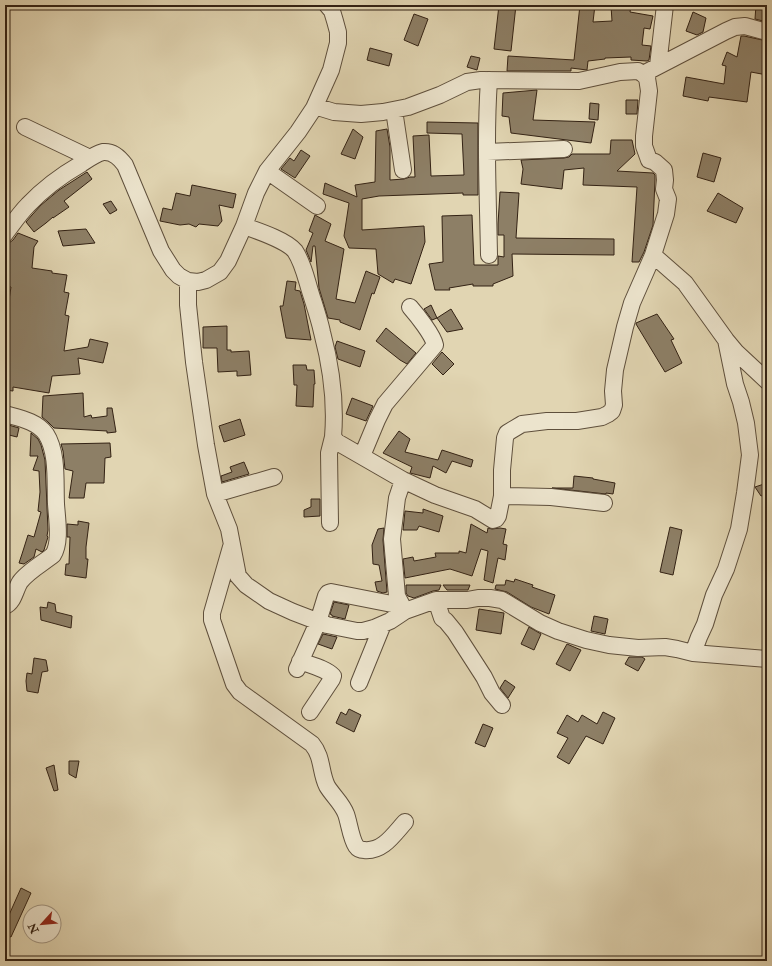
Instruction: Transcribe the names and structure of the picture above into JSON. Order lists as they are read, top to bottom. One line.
{"north":"bottom left"}
